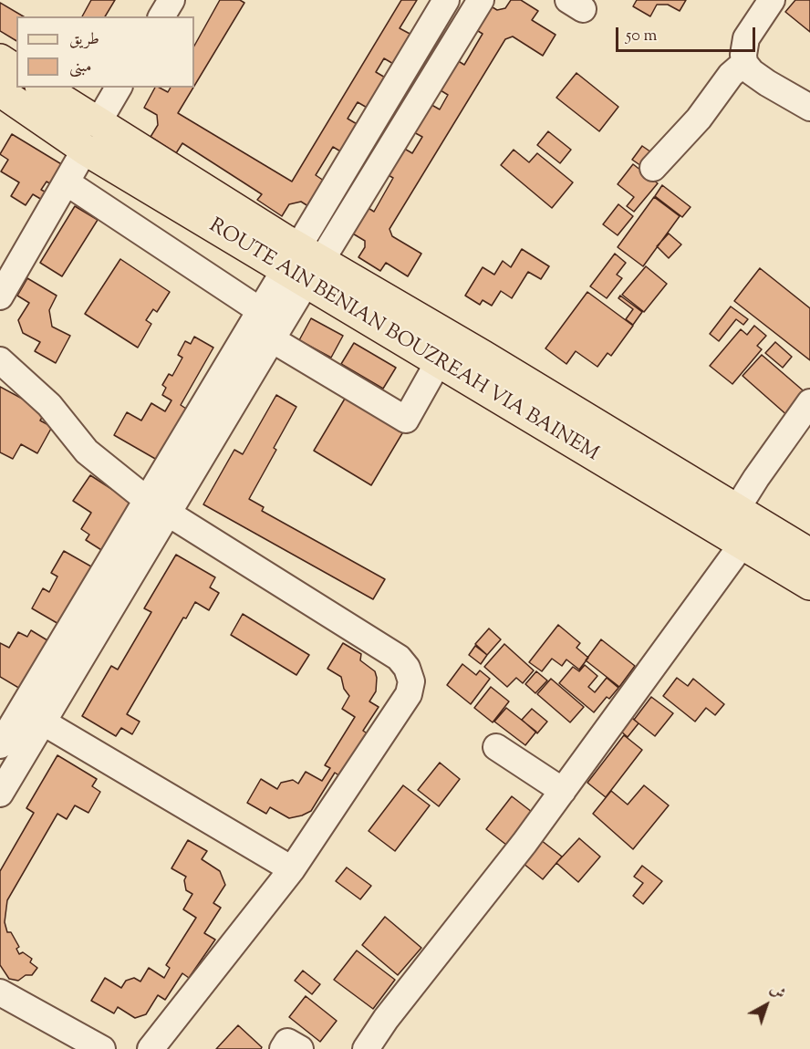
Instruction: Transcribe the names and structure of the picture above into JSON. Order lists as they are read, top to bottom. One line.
{"streets":{"main road":["ROUTE AIN BENIAN BOUZREAH VIA BAINEM"]},"legend":["طريق","مبنى"],"scale_bar":"50 m","north":"top right"}
